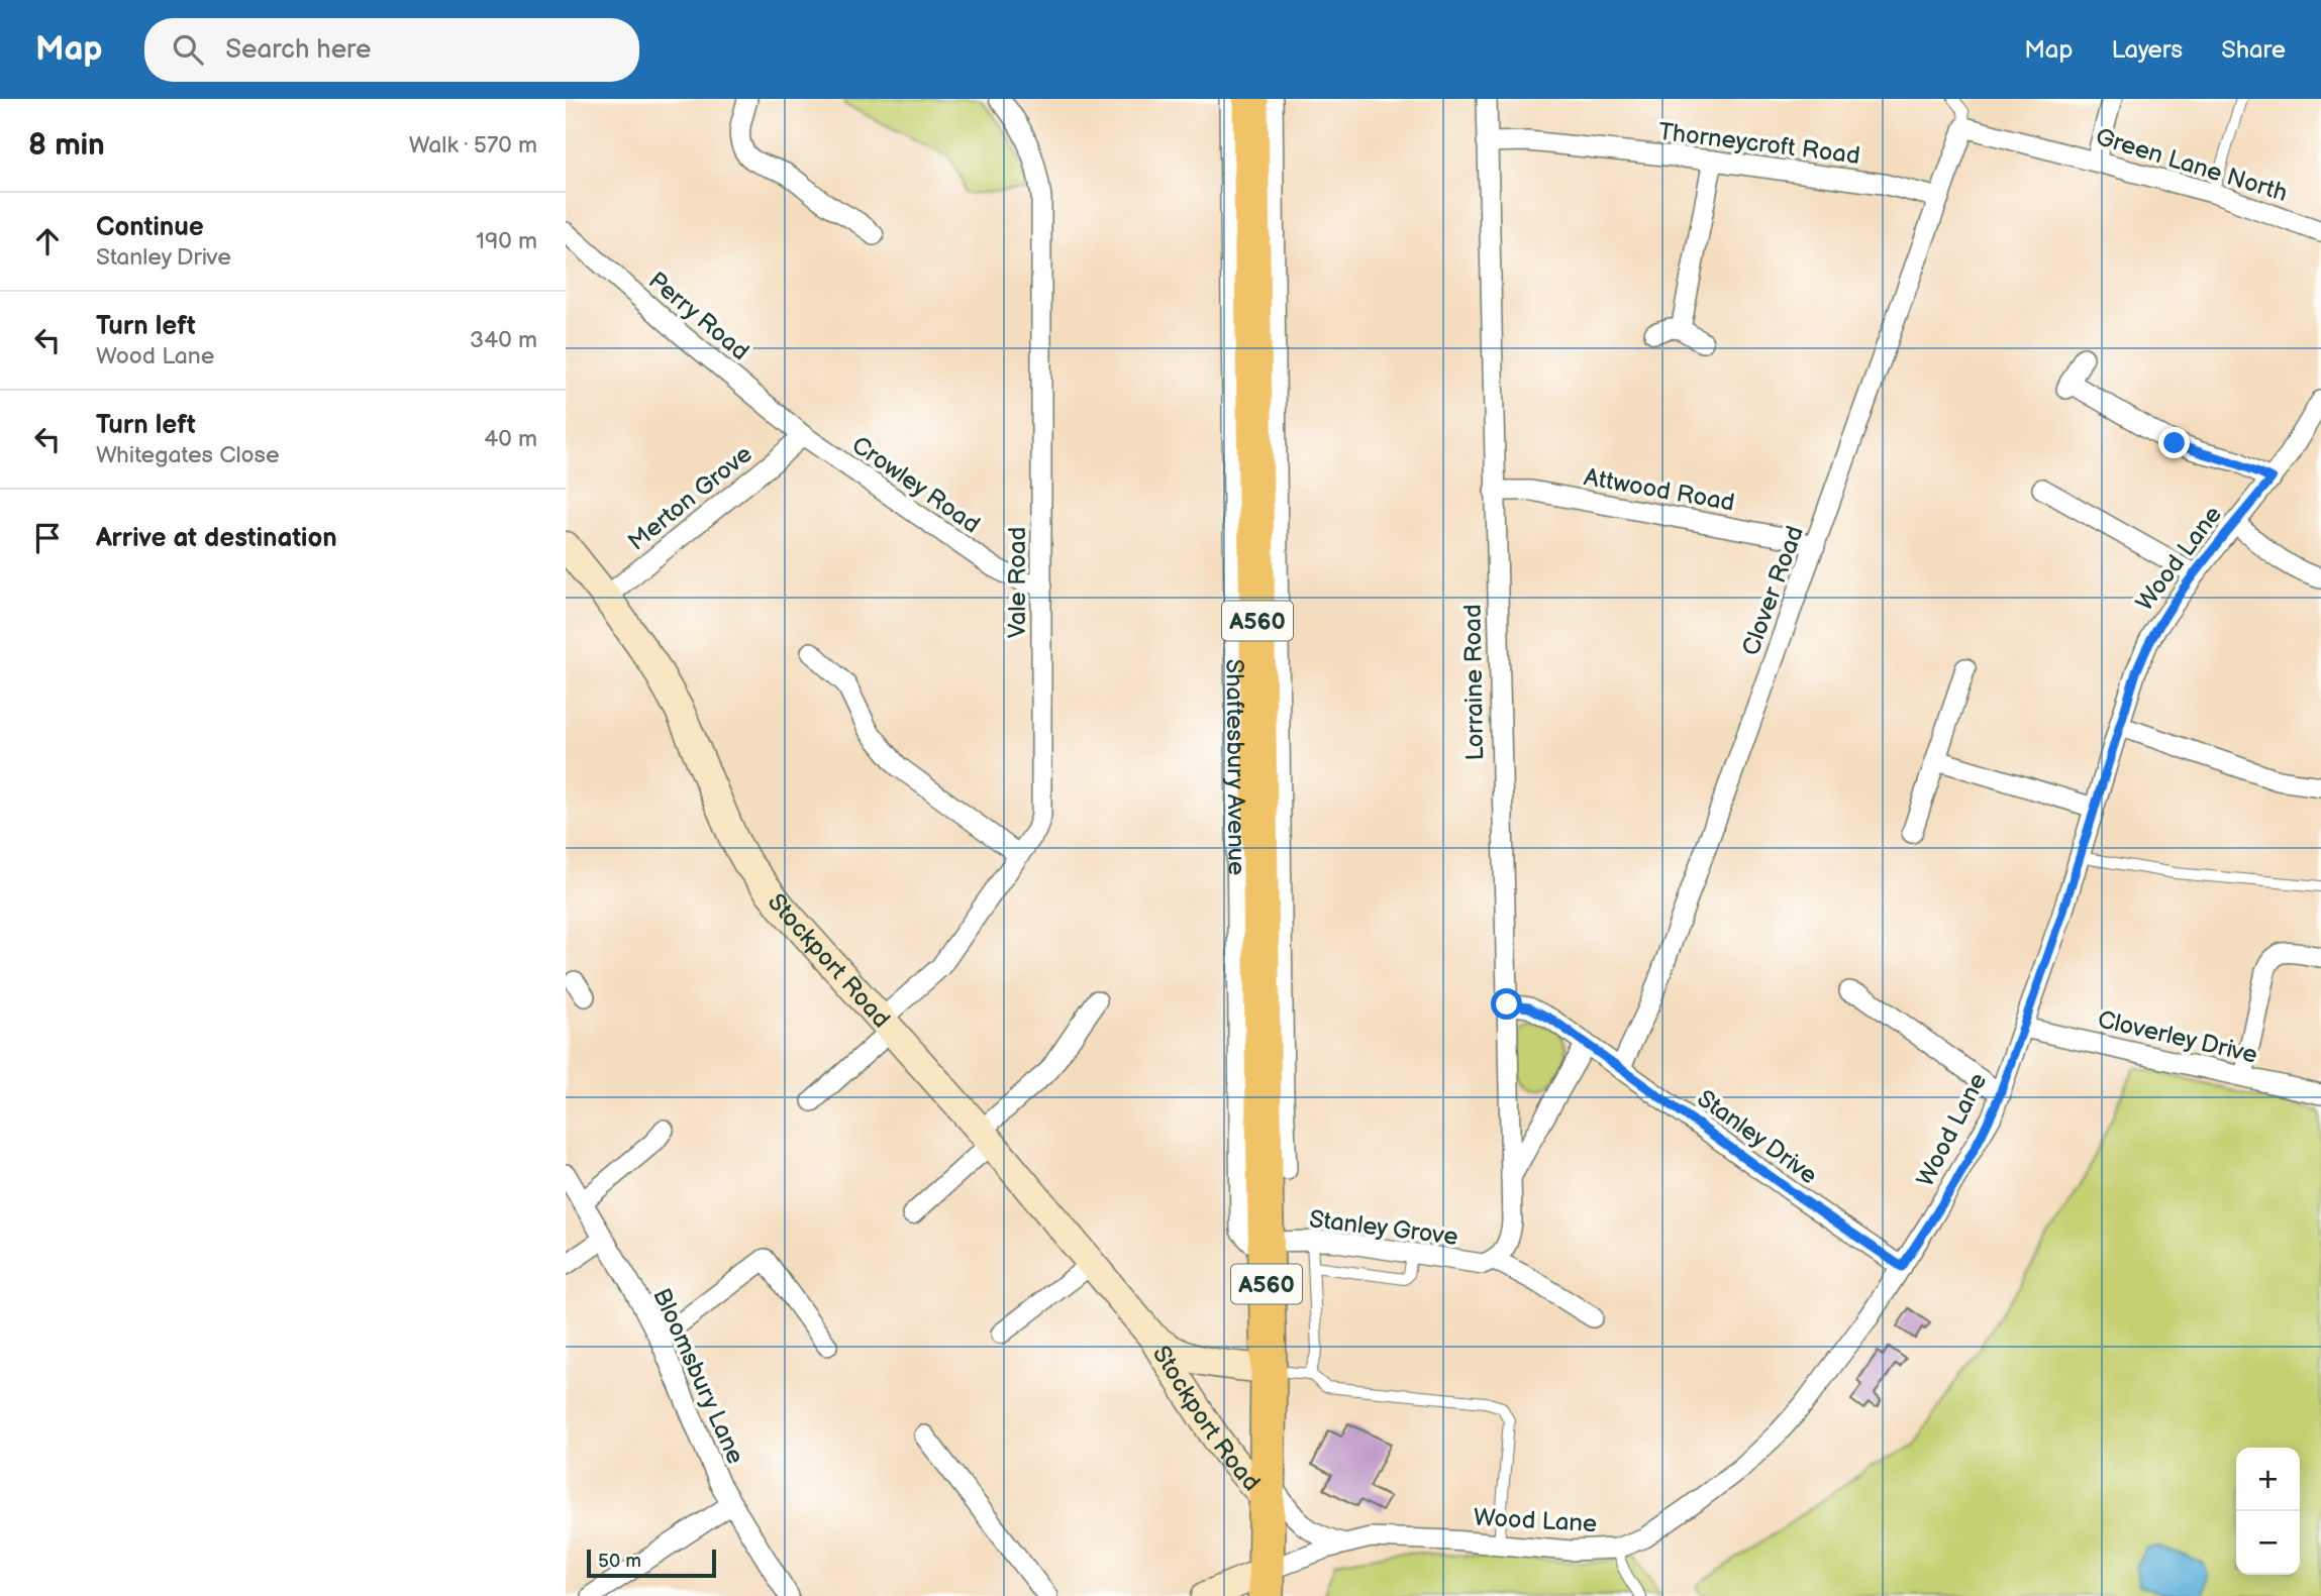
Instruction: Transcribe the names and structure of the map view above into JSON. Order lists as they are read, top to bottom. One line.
{"streets":{"highway":["A560","Shaftesbury Avenue","Stockport Road"],"street":["Thorneycroft Road","Green Lane North","Perry Road","Crowley Road","Attwood Road","Merton Grove","Wood Lane","Vale Road","Clover Road","Lorraine Road","Cloverley Drive","Stanley Drive","Stanley Grove","Bloomsbury Lane"]},"crossings":[["Thorneycroft Road","Clover Road"],["Thorneycroft Road","Lorraine Road"],["Green Lane North","Clover Road"],["Perry Road","Crowley Road"],["Perry Road","Merton Grove"],["Crowley Road","Merton Grove"],["Crowley Road","Vale Road"],["Attwood Road","Clover Road"],["Attwood Road","Lorraine Road"],["Merton Grove","Stockport Road"],["Wood Lane","Stockport Road"],["Wood Lane","Cloverley Drive"],["Wood Lane","Stanley Drive"],["Vale Road","Stockport Road"],["Clover Road","Stanley Drive"],["Lorraine Road","Stanley Drive"],["Lorraine Road","Stanley Grove"],["Shaftesbury Avenue","Stockport Road"],["Shaftesbury Avenue","Stanley Grove"]],"scale_bar":"50 m","page":{"header":"Map","search":"Search here","nav":["Map","Layers","Share"],"heading":["8 min","Walk · 570 m"],"list":[["Continue","Stanley Drive","190 m"],["Turn left","Wood Lane","340 m"],["Turn left","Whitegates Close","40 m"],"Arrive at destination"],"map_buttons":["+","−"],"scale":"50 m"}}
